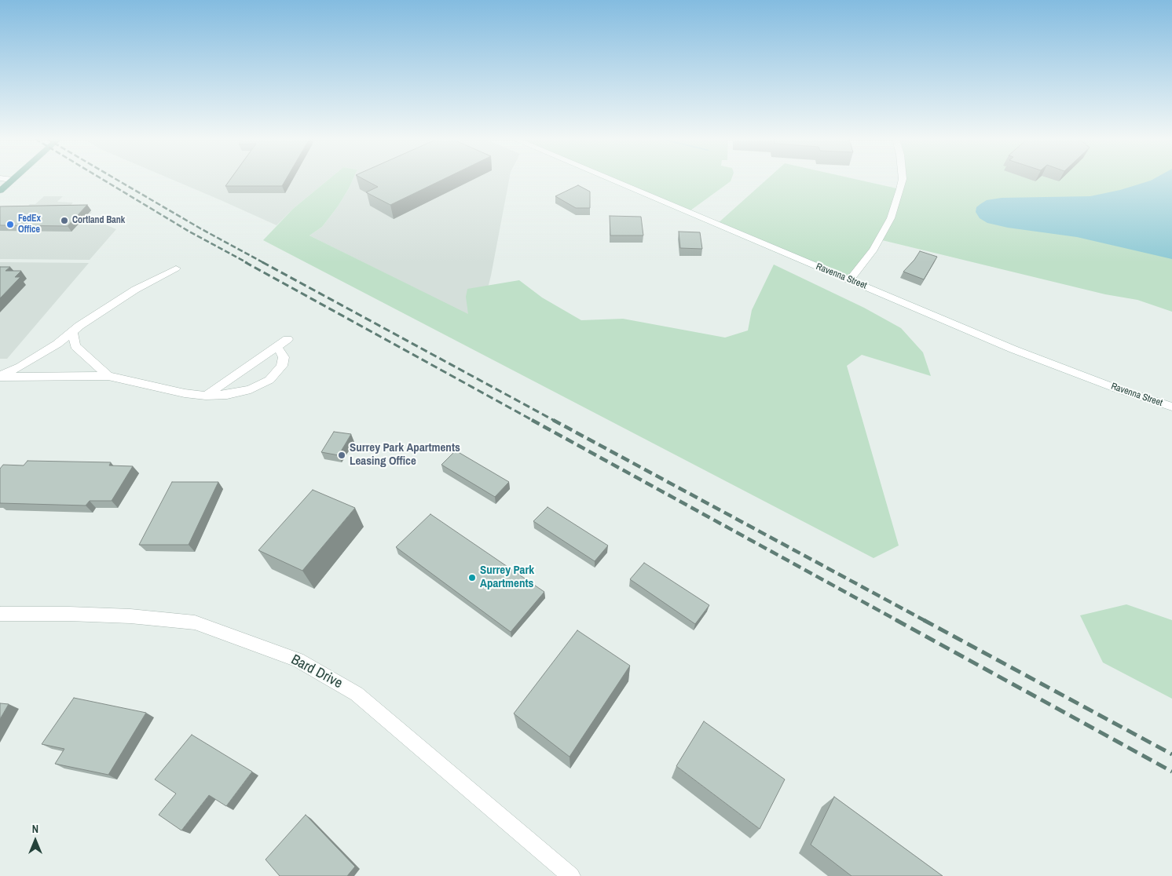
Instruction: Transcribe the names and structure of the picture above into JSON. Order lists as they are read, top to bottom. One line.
{"streets":{"street":["Ravenna Street","Bard Drive"]},"places":["Cortland Bank","FedEx Office","Surrey Park Apartments Leasing Office","Surrey Park Apartments"],"north":"top"}
